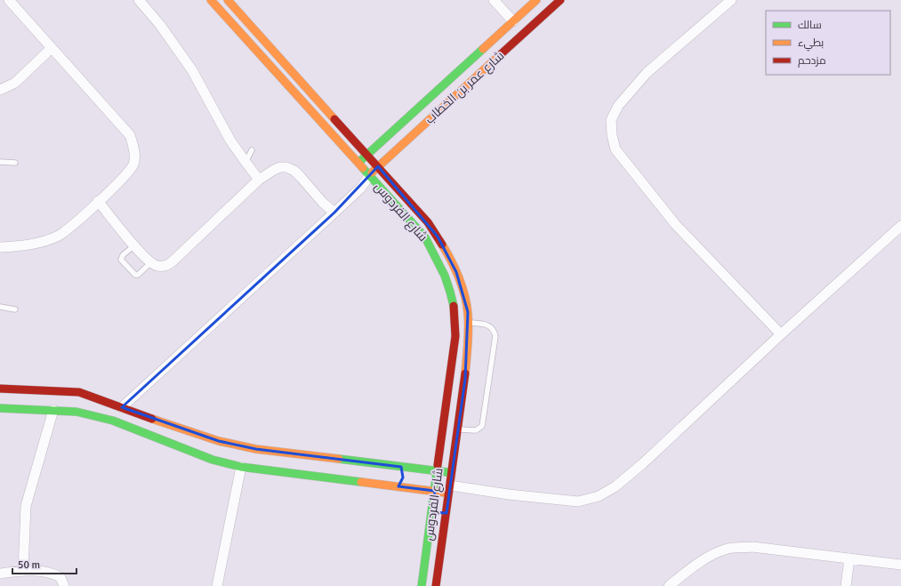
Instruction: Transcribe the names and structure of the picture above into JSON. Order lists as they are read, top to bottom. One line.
{"streets":{"street":["شارع عمر بن الخطاب","شارع الفردوس"]},"crossings":[["شارع عمر بن الخطاب","شارع الفردوس"]],"legend":["سالك","بطيء","مزدحم"],"scale_bar":"50 m"}
